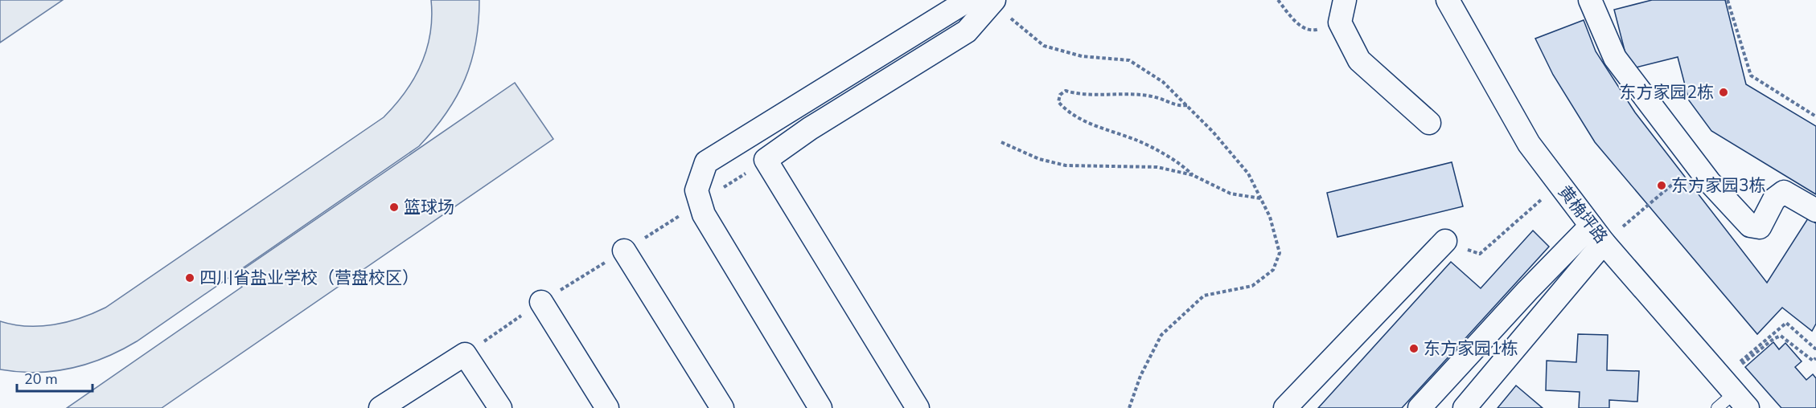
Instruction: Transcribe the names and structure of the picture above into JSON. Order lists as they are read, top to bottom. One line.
{"streets":{"street":["黄桷坪路"]},"places":["东方家园2栋","东方家园3栋","篮球场","四川省盐业学校（营盘校区）","东方家园1栋"],"scale_bar":"20 m"}
